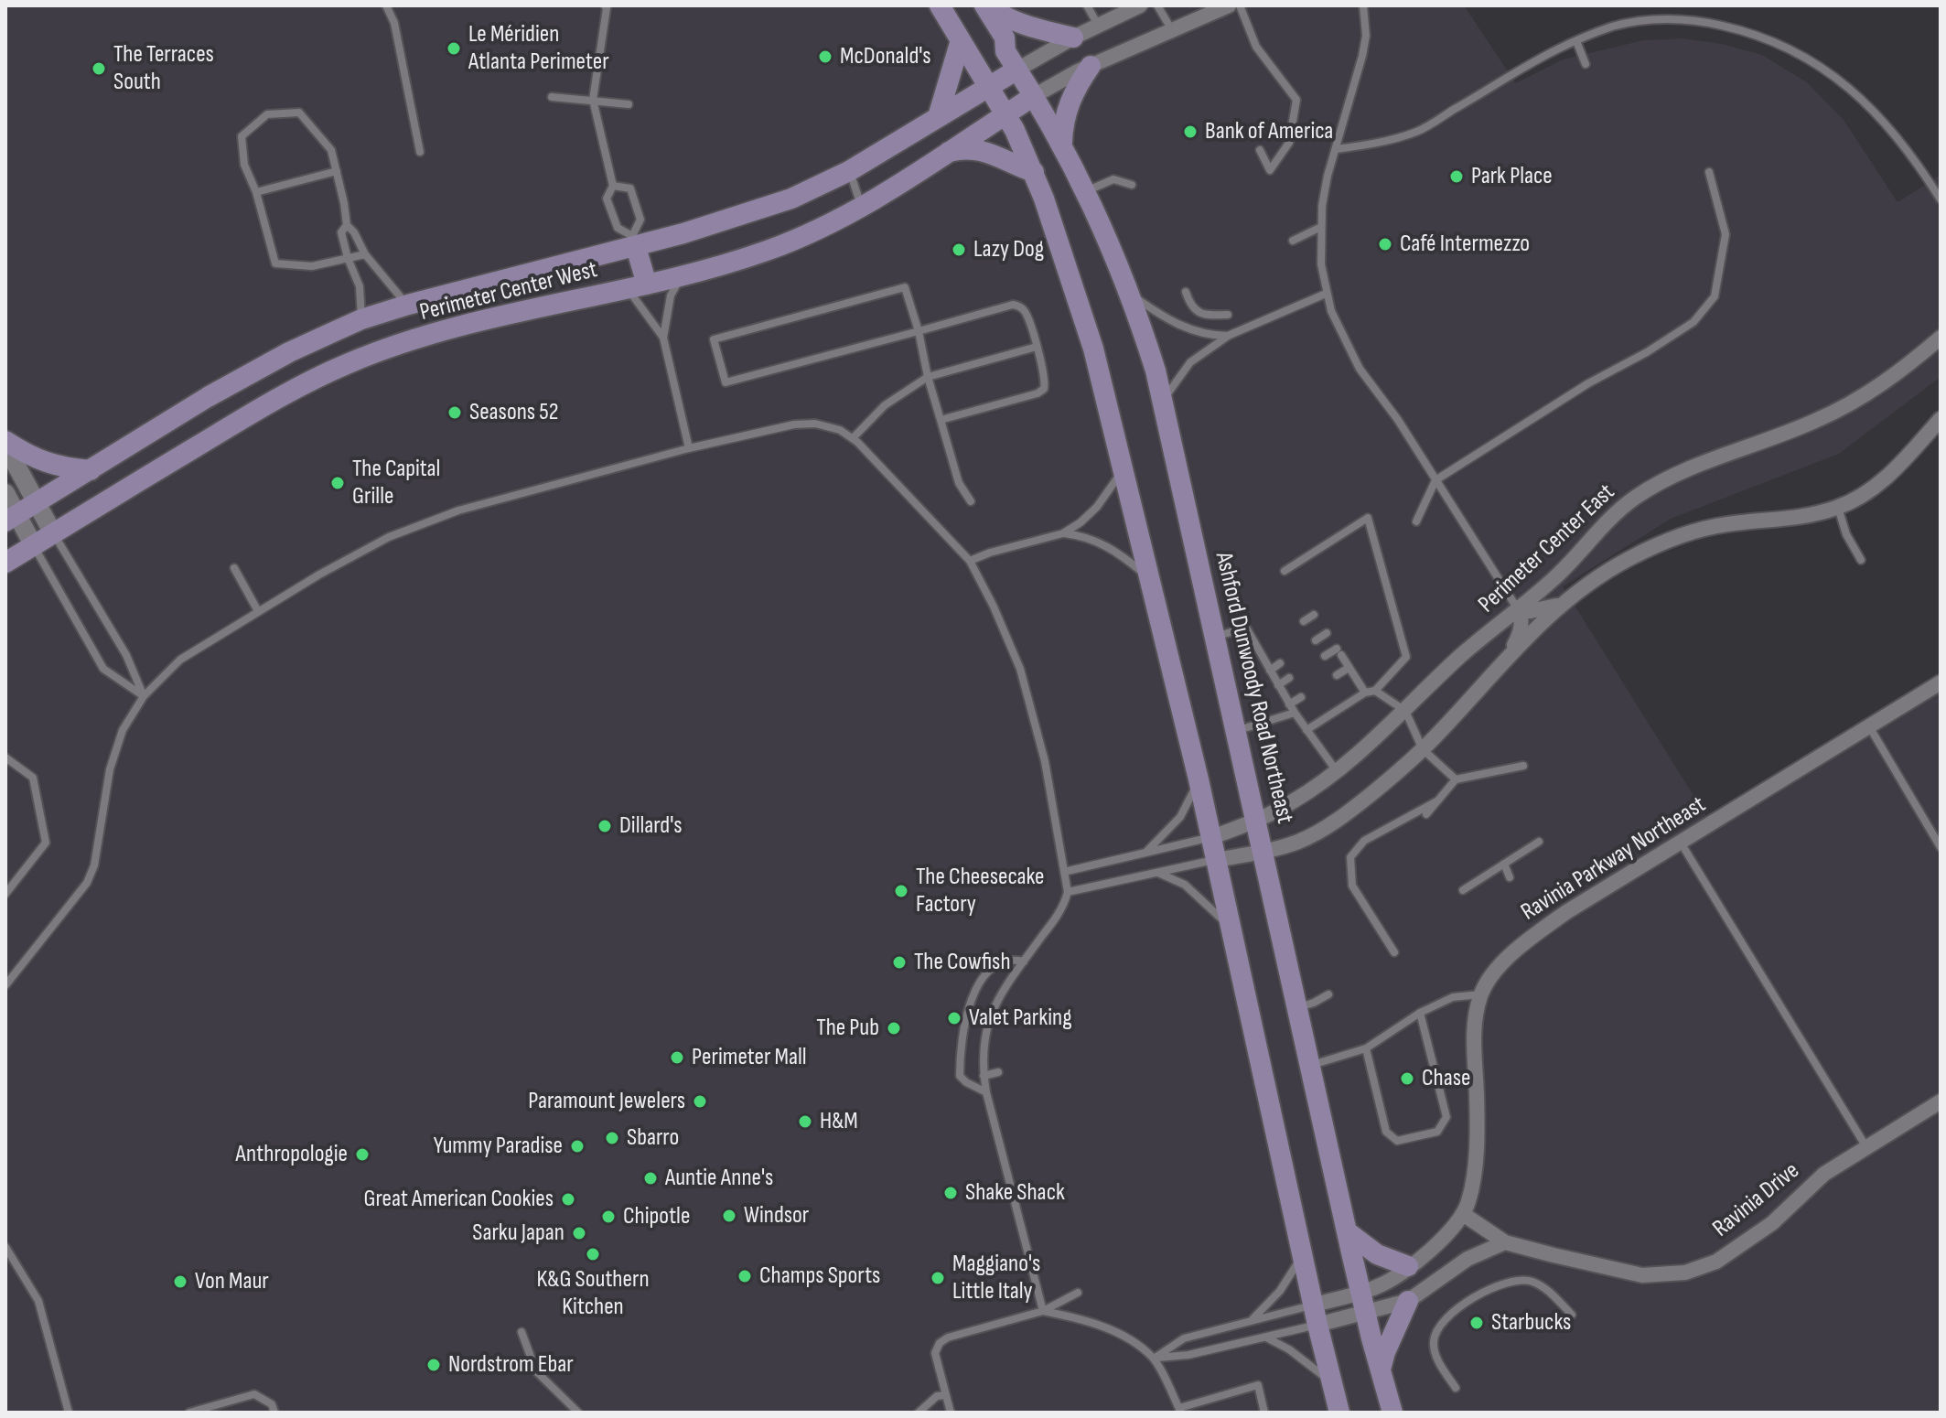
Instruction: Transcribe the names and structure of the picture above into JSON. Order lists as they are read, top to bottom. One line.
{"streets":{"main road":["Perimeter Center West","Ashford Dunwoody Road Northeast"],"street":["Perimeter Center East","Ravinia Parkway Northeast","Ravinia Drive"]},"crossings":[["Perimeter Center West","Ashford Dunwoody Road Northeast"],["Perimeter Center East","Ashford Dunwoody Road Northeast"],["Ashford Dunwoody Road Northeast","Ravinia Parkway Northeast"],["Ravinia Parkway Northeast","Ravinia Drive"]],"places":["Le Méridien Atlanta Perimeter","McDonald's","The Terraces South","Bank of America","Park Place","Café Intermezzo","Lazy Dog","Seasons 52","The Capital Grille","Dillard's","The Cheesecake Factory","The Cowfish","Valet Parking","The Pub","Perimeter Mall","Chase","Paramount Jewelers","H&M","Sbarro","Yummy Paradise","Anthropologie","Auntie Anne's","Shake Shack","Great American Cookies","Windsor","Chipotle","Sarku Japan","K&G Southern Kitchen","Champs Sports","Maggiano's Little Italy","Von Maur","Starbucks","Nordstrom Ebar"]}
